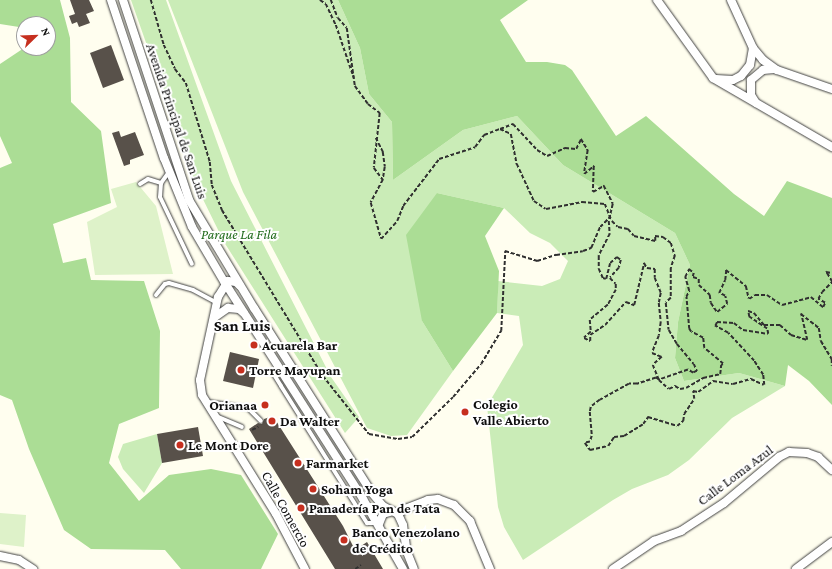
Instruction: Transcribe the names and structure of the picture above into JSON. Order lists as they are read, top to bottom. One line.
{"streets":{"street":["Avenida Principal de San Luis","Calle Loma Azul","Calle Comercio"]},"crossings":[["Avenida Principal de San Luis","Calle Comercio"]],"districts":["San Luis"],"parks":["Parque La Fila"],"places":["Acuarela Bar","Torre Mayupan","Orianaa","Colegio Valle Abierto","Da Walter","Le Mont Dore","Farmarket","Soham Yoga","Panadería Pan de Tata","Banco Venezolano de Crédito"],"north":"top right"}
